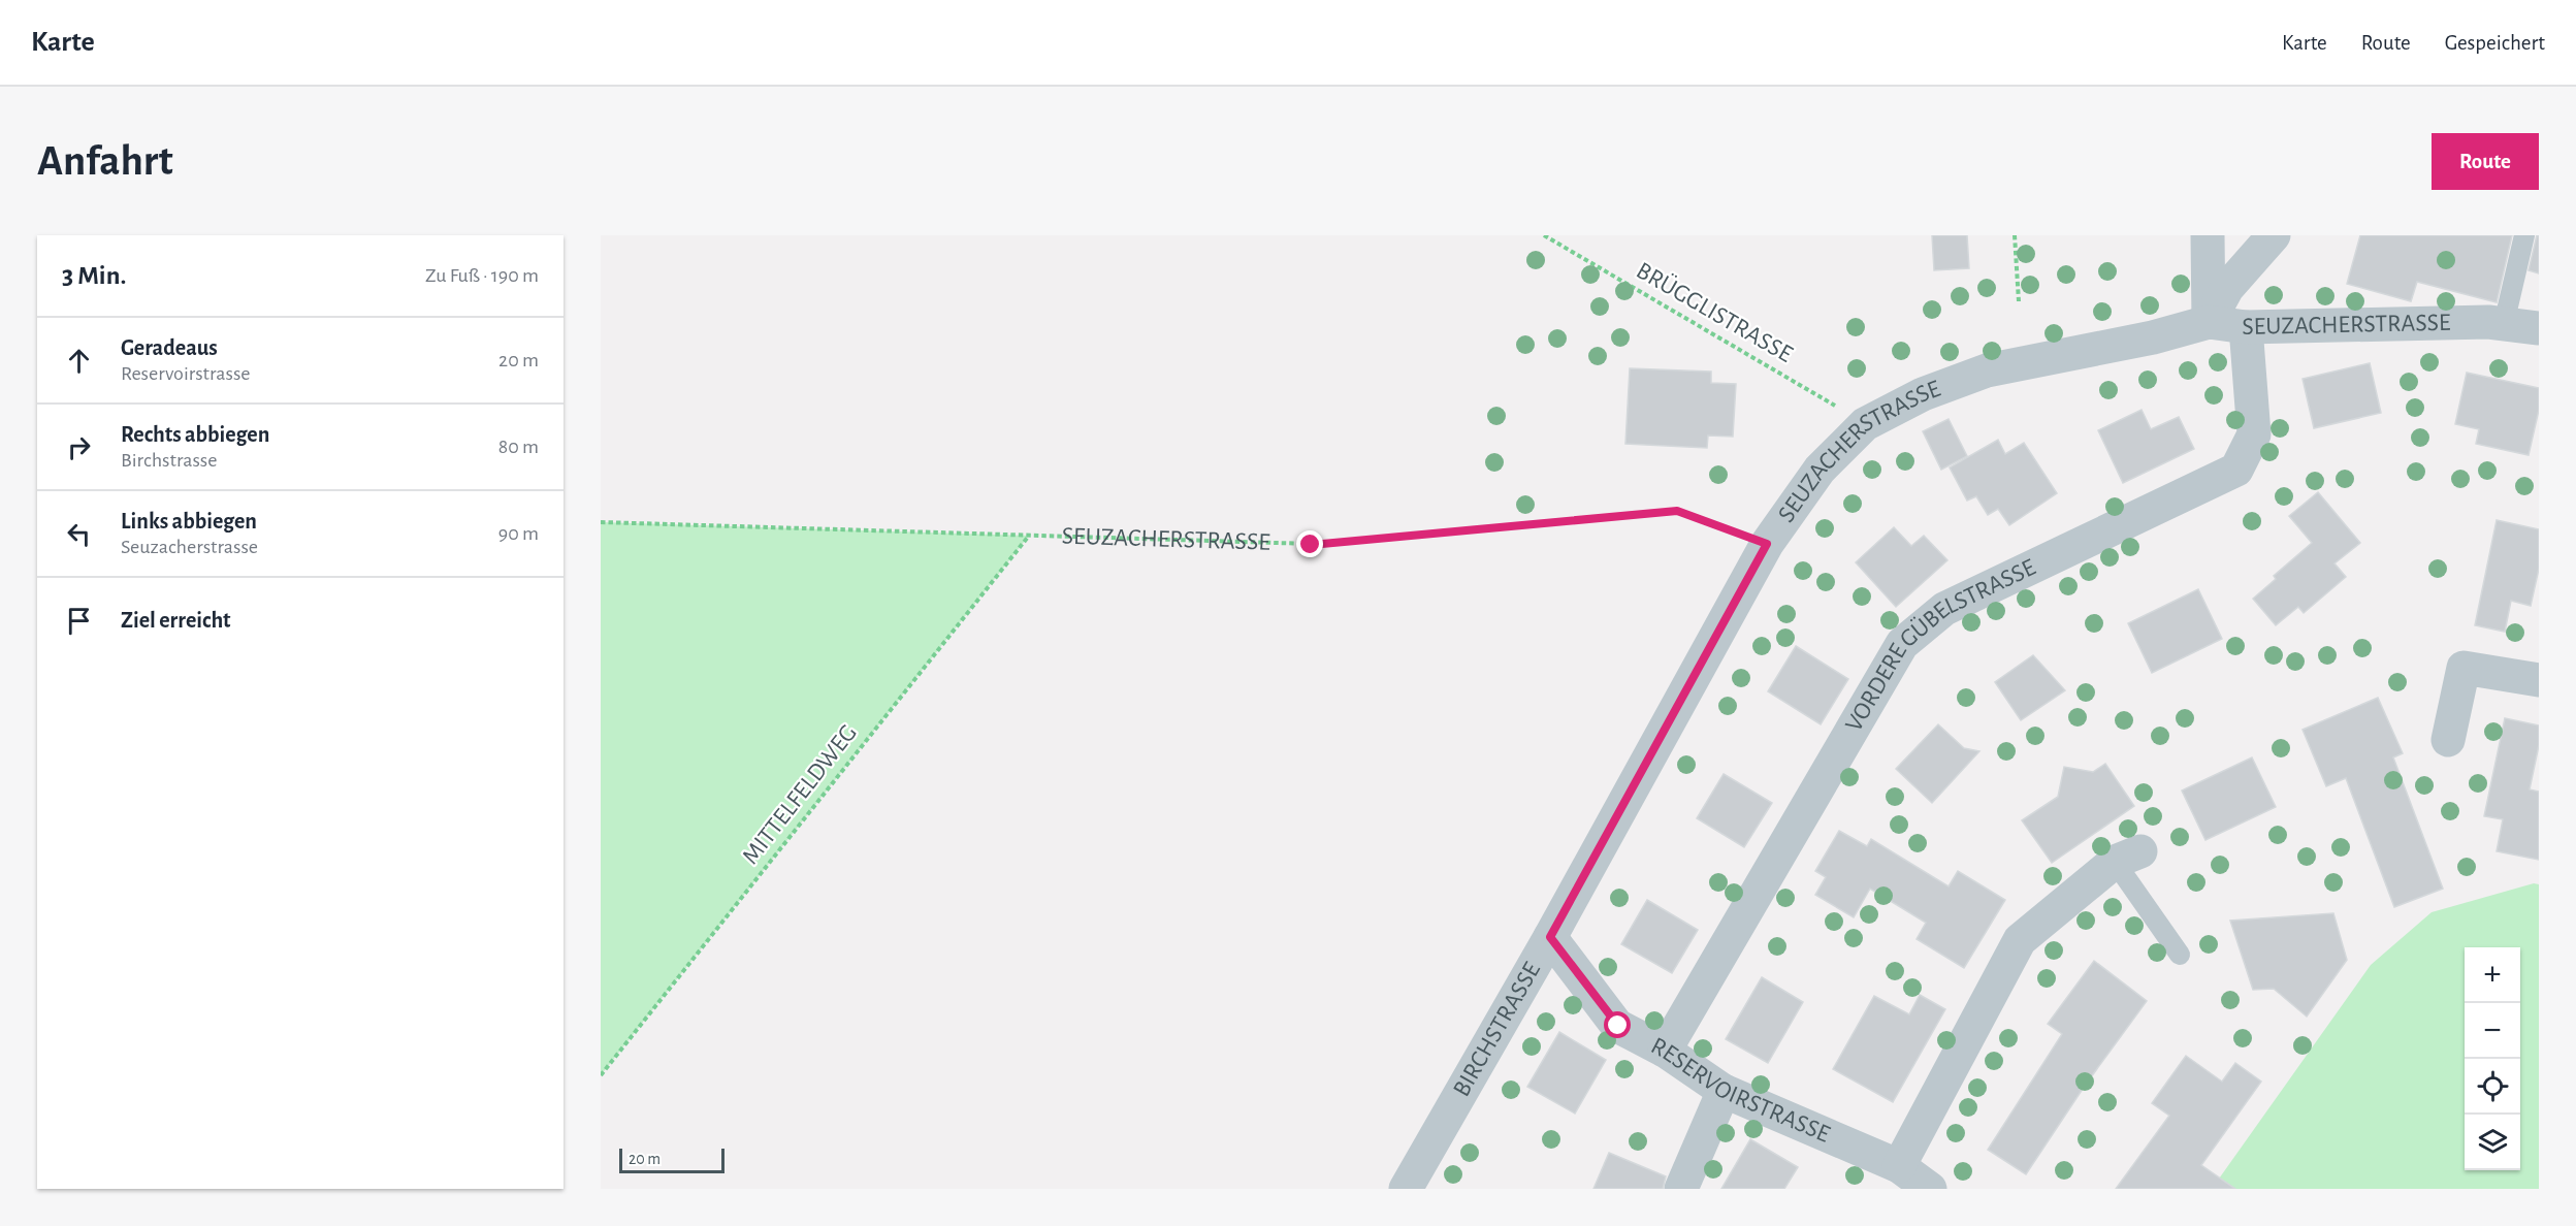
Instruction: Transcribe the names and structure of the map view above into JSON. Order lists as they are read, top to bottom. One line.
{"streets":{"street":["SEUZACHERSTRASSE","VORDERE GÜBELSTRASSE","BIRCHSTRASSE","RESERVOIRSTRASSE"],"path":["BRÜGGLISTRASSE","MITTELFELDWEG"]},"crossings":[["BRÜGGLISTRASSE","SEUZACHERSTRASSE"],["SEUZACHERSTRASSE","VORDERE GÜBELSTRASSE"],["SEUZACHERSTRASSE","MITTELFELDWEG"],["SEUZACHERSTRASSE","BIRCHSTRASSE"],["VORDERE GÜBELSTRASSE","RESERVOIRSTRASSE"],["BIRCHSTRASSE","RESERVOIRSTRASSE"]],"scale_bar":"20 m","page":{"header":"Karte","nav":["Karte","Route","Gespeichert"],"buttons":"Route","title":"Anfahrt","heading":["3 Min.","Zu Fuß · 190 m"],"list":[["Geradeaus","Reservoirstrasse","20 m"],["Rechts abbiegen","Birchstrasse","80 m"],["Links abbiegen","Seuzacherstrasse","90 m"],"Ziel erreicht"],"map_buttons":["+","−"],"scale":"20 m"}}
